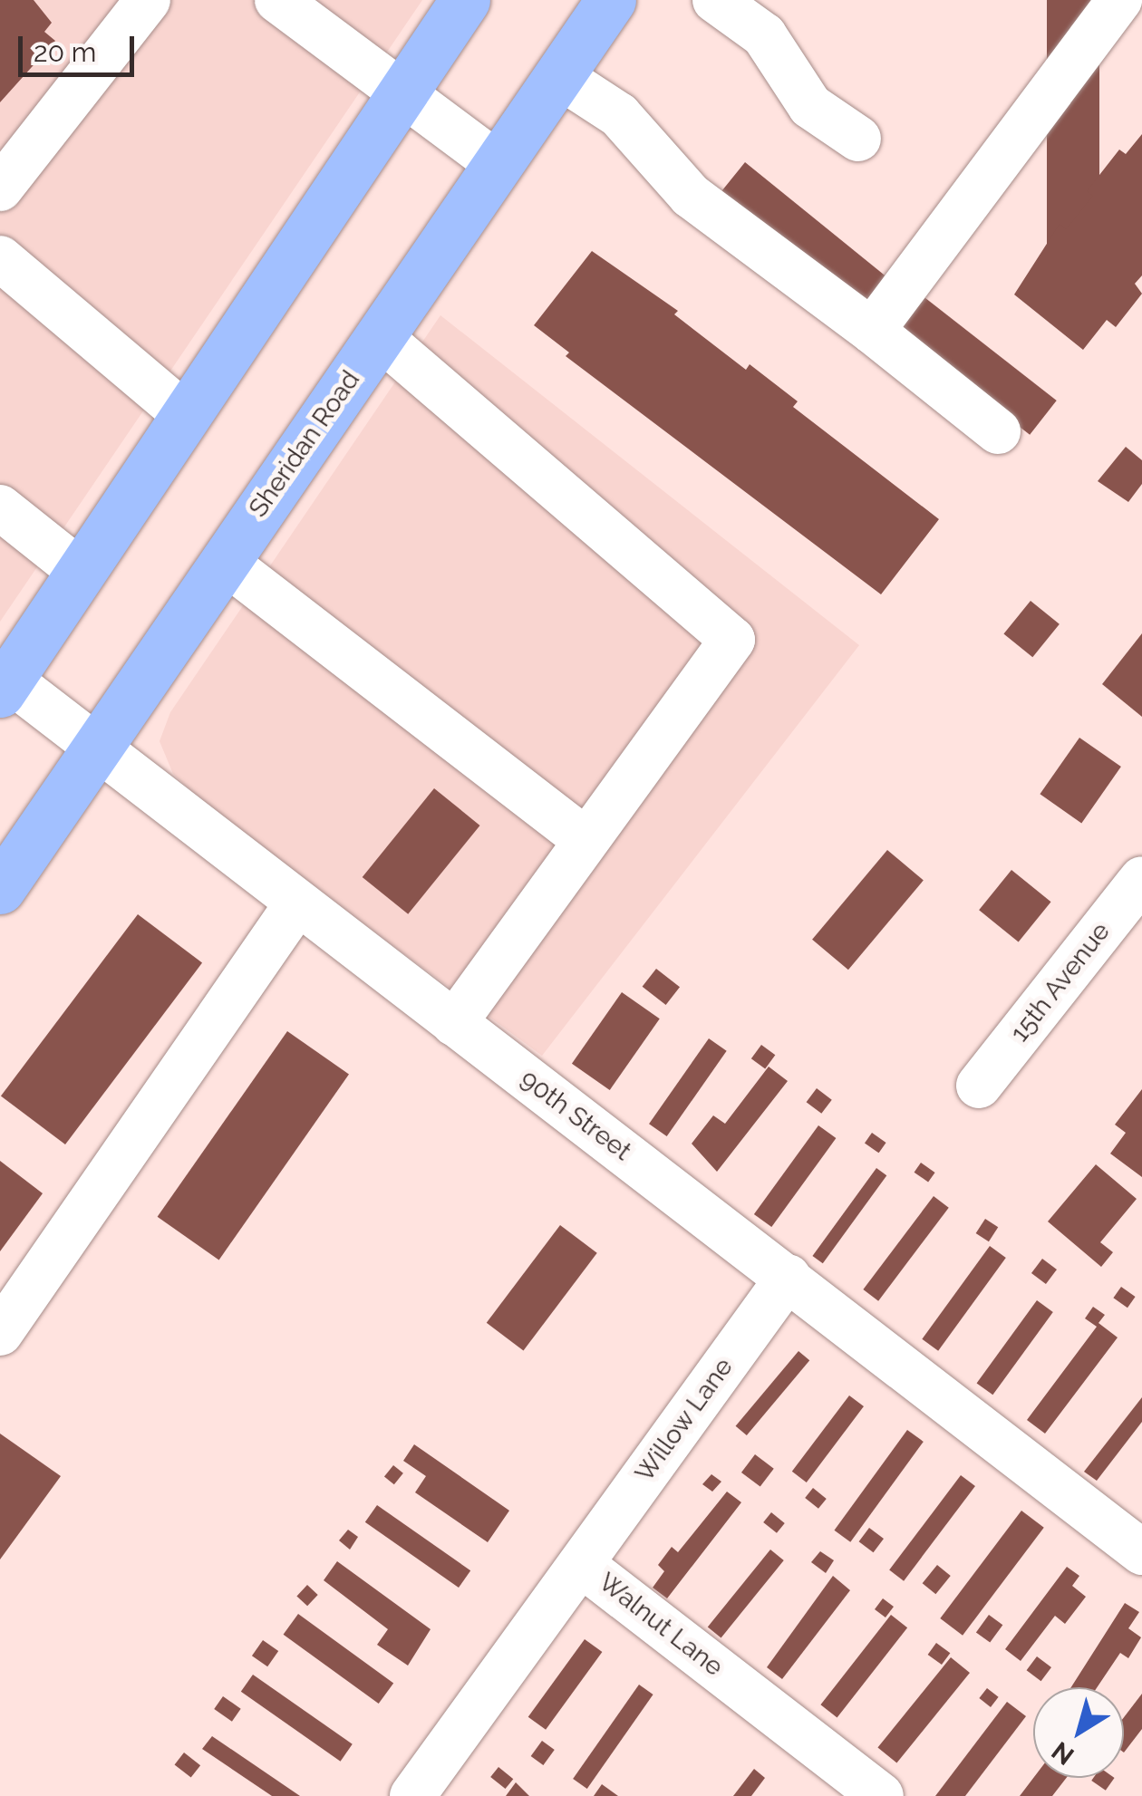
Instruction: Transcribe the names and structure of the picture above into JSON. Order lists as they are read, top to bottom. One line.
{"streets":{"main road":["Sheridan Road"],"street":["15th Avenue","90th Street","Willow Lane","Walnut Lane"]},"crossings":[["Sheridan Road","90th Street"],["90th Street","Willow Lane"],["Willow Lane","Walnut Lane"]],"scale_bar":"20 m","north":"bottom left"}
